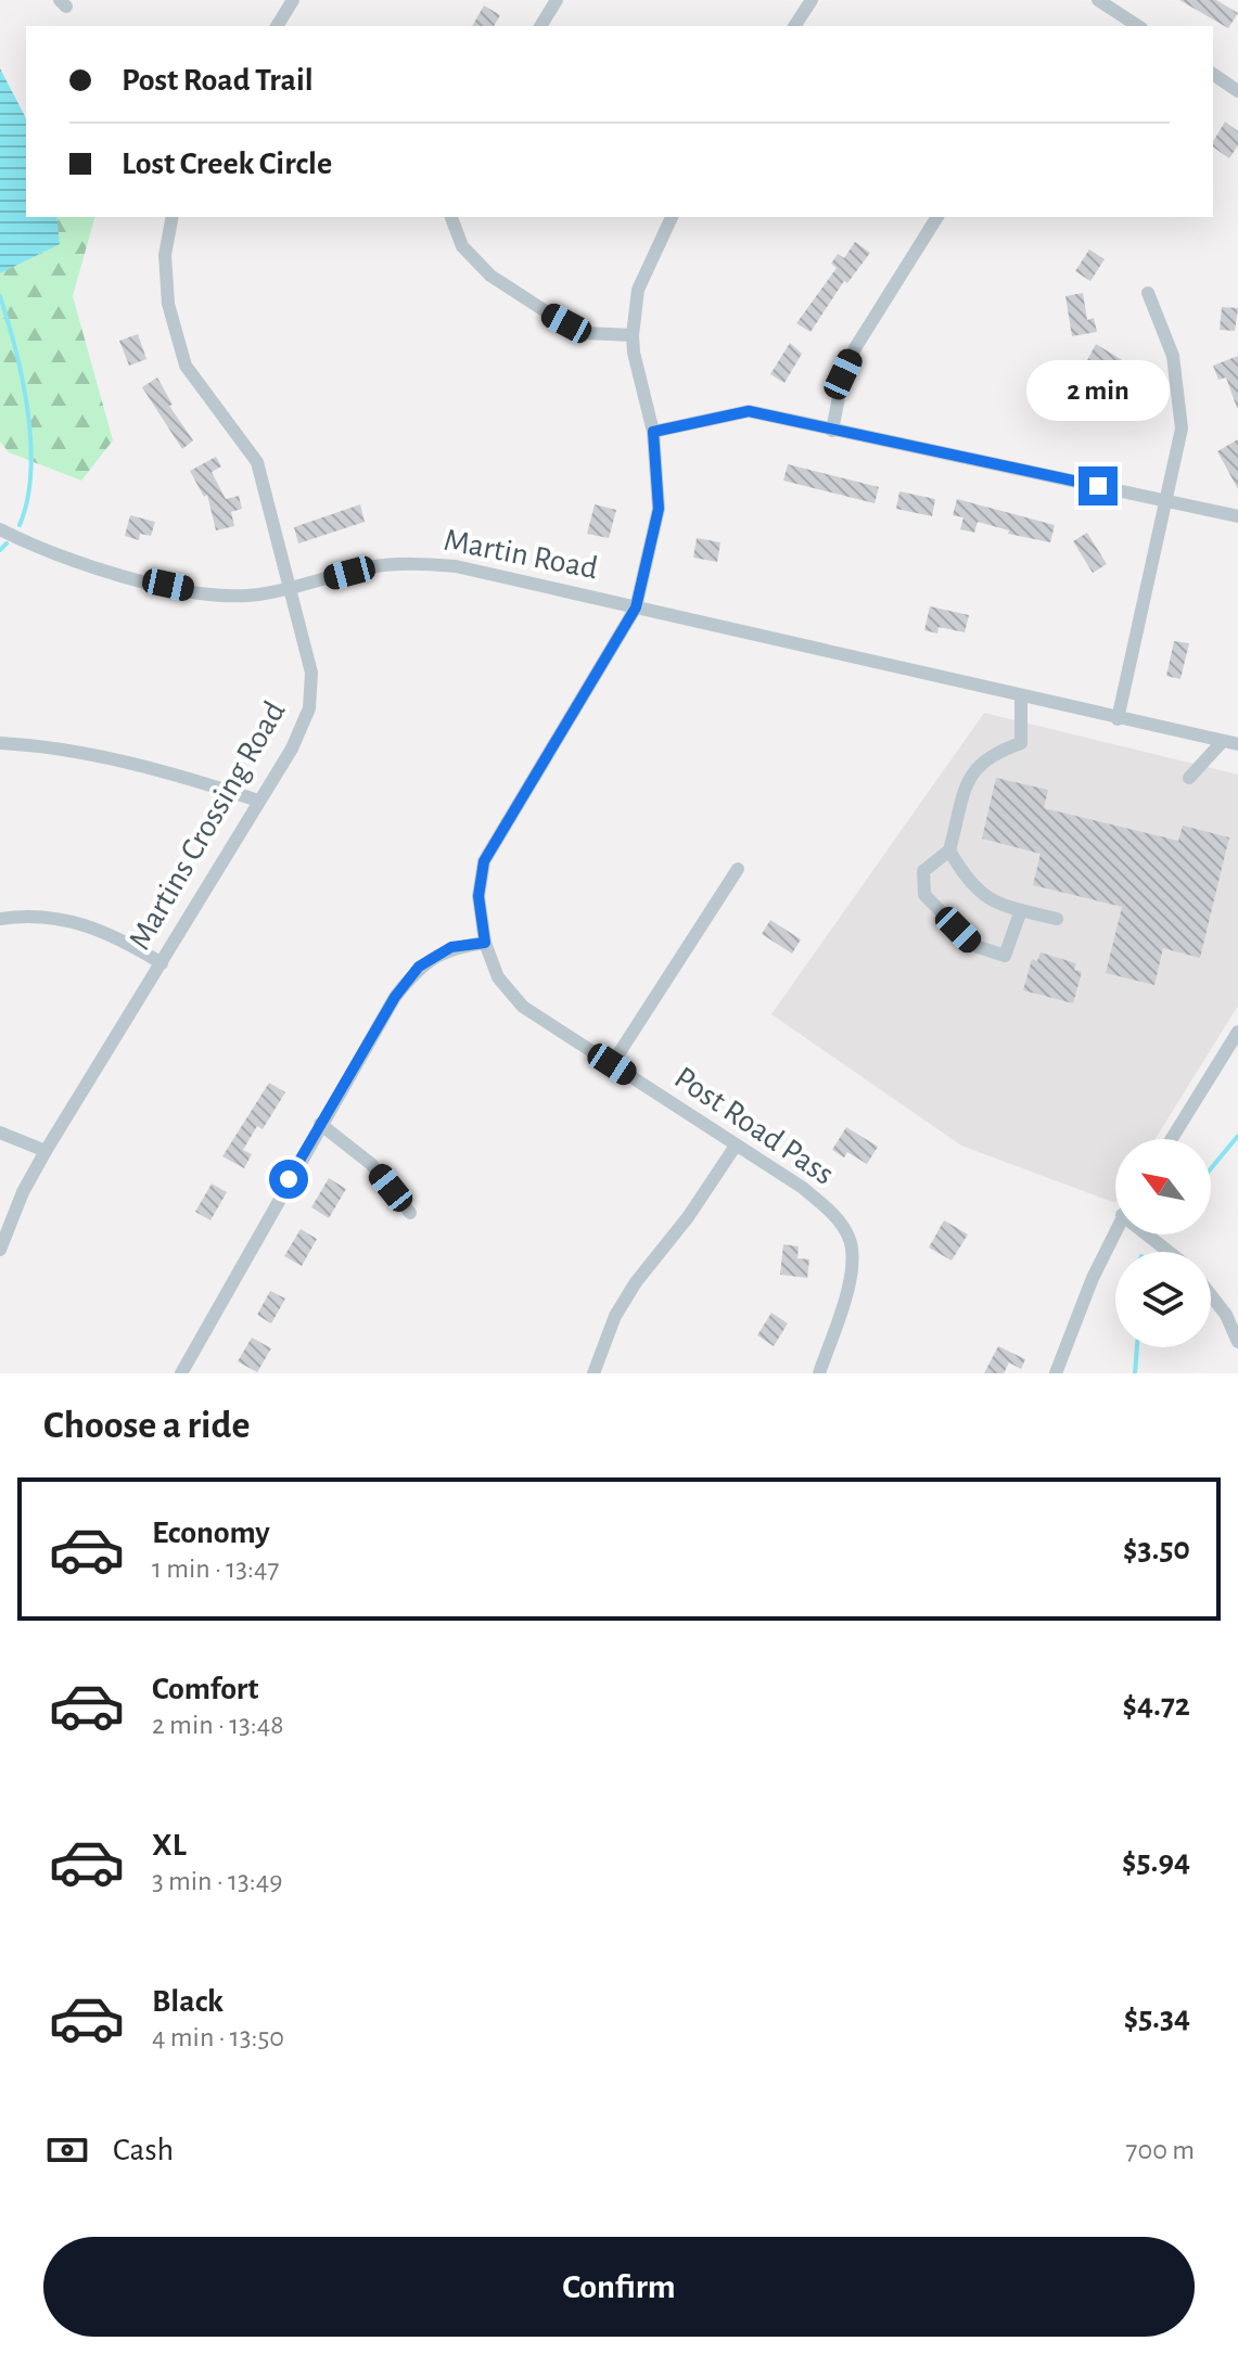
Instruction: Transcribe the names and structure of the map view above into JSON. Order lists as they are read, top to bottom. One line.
{"streets":{"street":["Martin Road","Martins Crossing Road","Post Road Pass"]},"crossings":[["Martin Road","Martins Crossing Road"],["Martin Road","Post Road Pass"]],"north":"top left","page":{"banner":["Post Road Trail","Lost Creek Circle"],"bubble":"2 min","heading":"Choose a ride","list":[{"name":"Economy","note":"1 min · 13:47","value":"$3.50"},{"name":"Comfort","note":"2 min · 13:48","value":"$4.72"},{"name":"XL","note":"3 min · 13:49","value":"$5.94"},{"name":"Black","note":"4 min · 13:50","value":"$5.34"}],"pay":["Cash","700 m"],"buttons":"Confirm"}}
